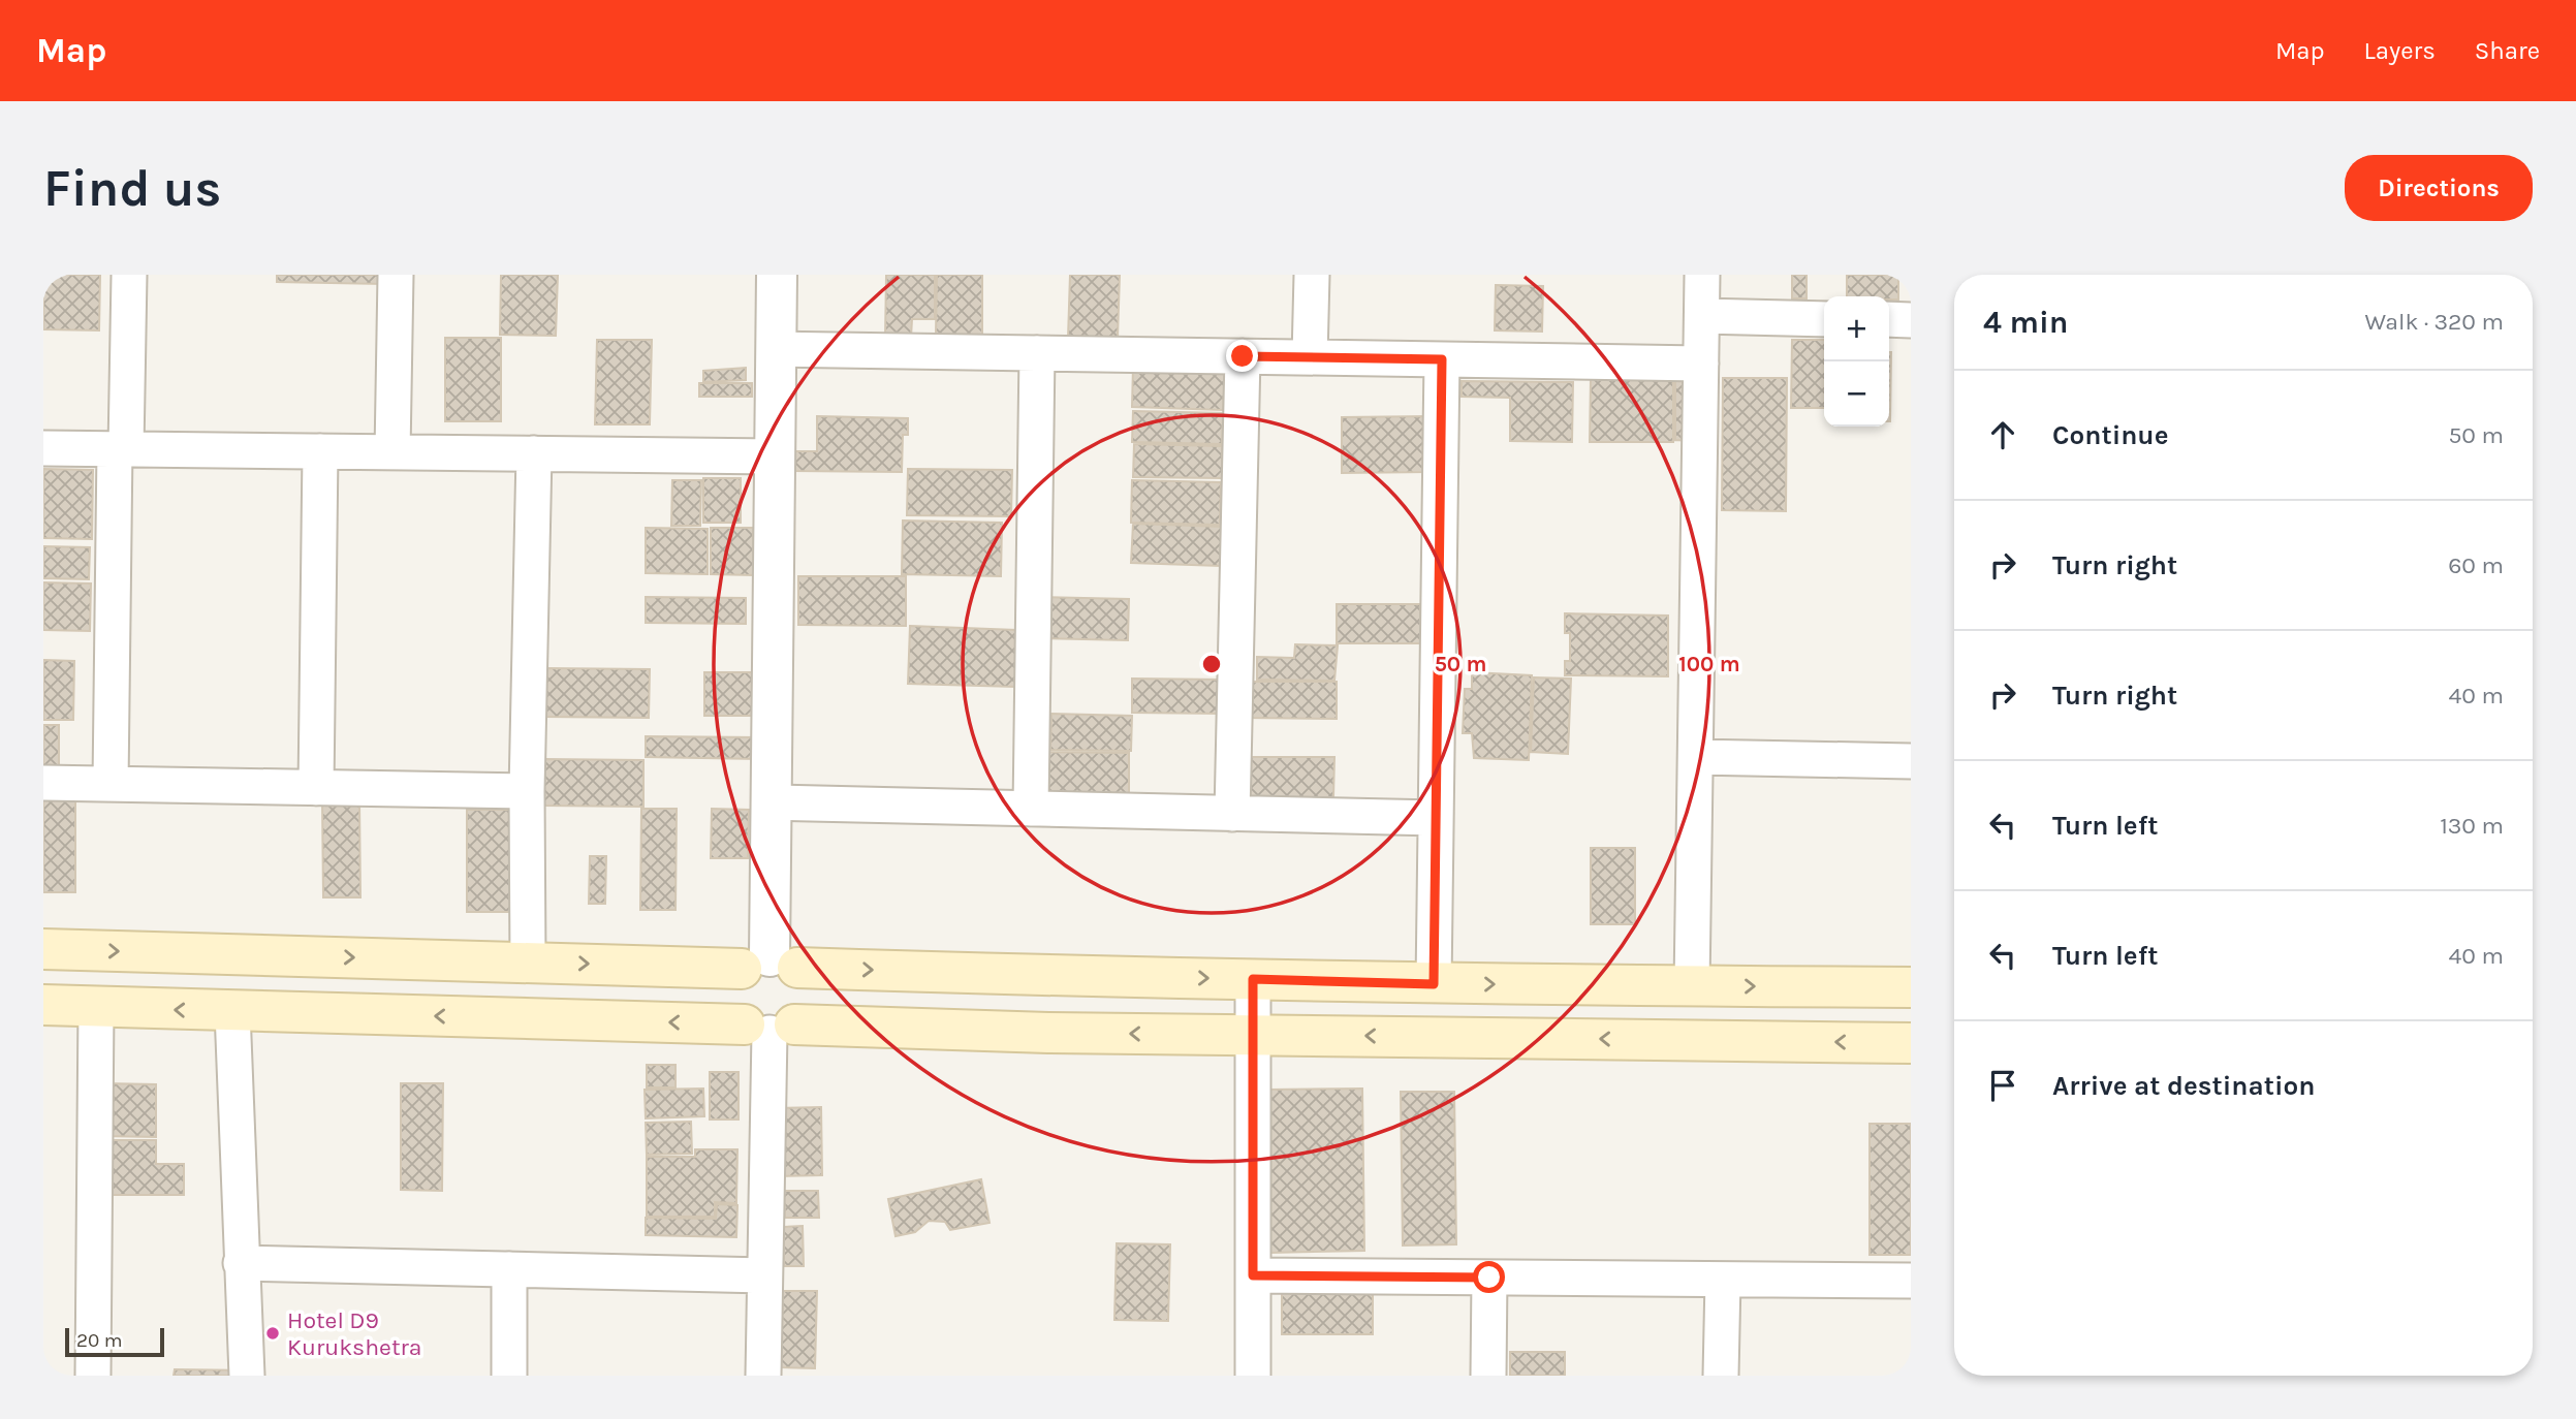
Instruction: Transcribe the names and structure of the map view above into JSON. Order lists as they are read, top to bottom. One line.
{"places":["Hotel D9 Kurukshetra"],"scale_bar":"20 m","page":{"header":"Map","nav":["Map","Layers","Share"],"buttons":"Directions","title":"Find us","heading":["4 min","Walk · 320 m"],"map_buttons":["+","−"],"list":[["Continue","50 m"],["Turn right","60 m"],["Turn right","40 m"],["Turn left","130 m"],["Turn left","40 m"],"Arrive at destination"],"scale":"20 m"},"rings":["50 m","100 m"]}
